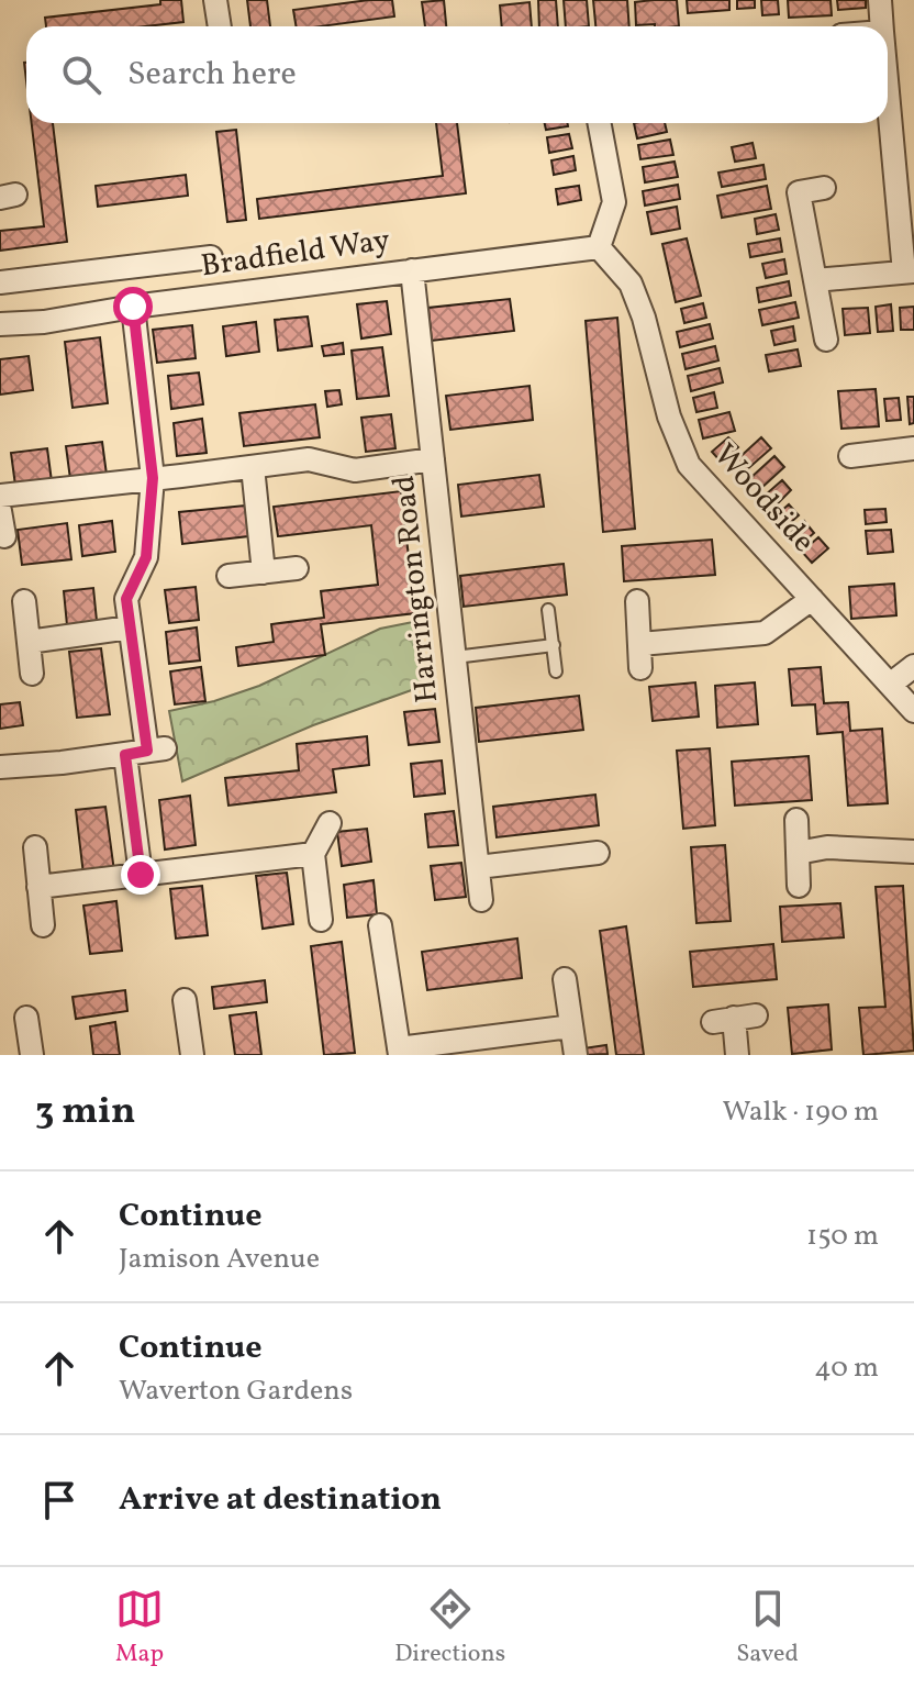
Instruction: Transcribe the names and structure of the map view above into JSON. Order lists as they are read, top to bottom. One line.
{"streets":{"street":["Bradfield Way","Woodside","Harrington Road"]},"crossings":[["Bradfield Way","Woodside"],["Bradfield Way","Harrington Road"]],"page":{"search":"Search here","heading":["3 min","Walk · 190 m"],"list":[["Continue","Jamison Avenue","150 m"],["Continue","Waverton Gardens","40 m"],"Arrive at destination"],"nav":["Map","Directions","Saved"]}}
